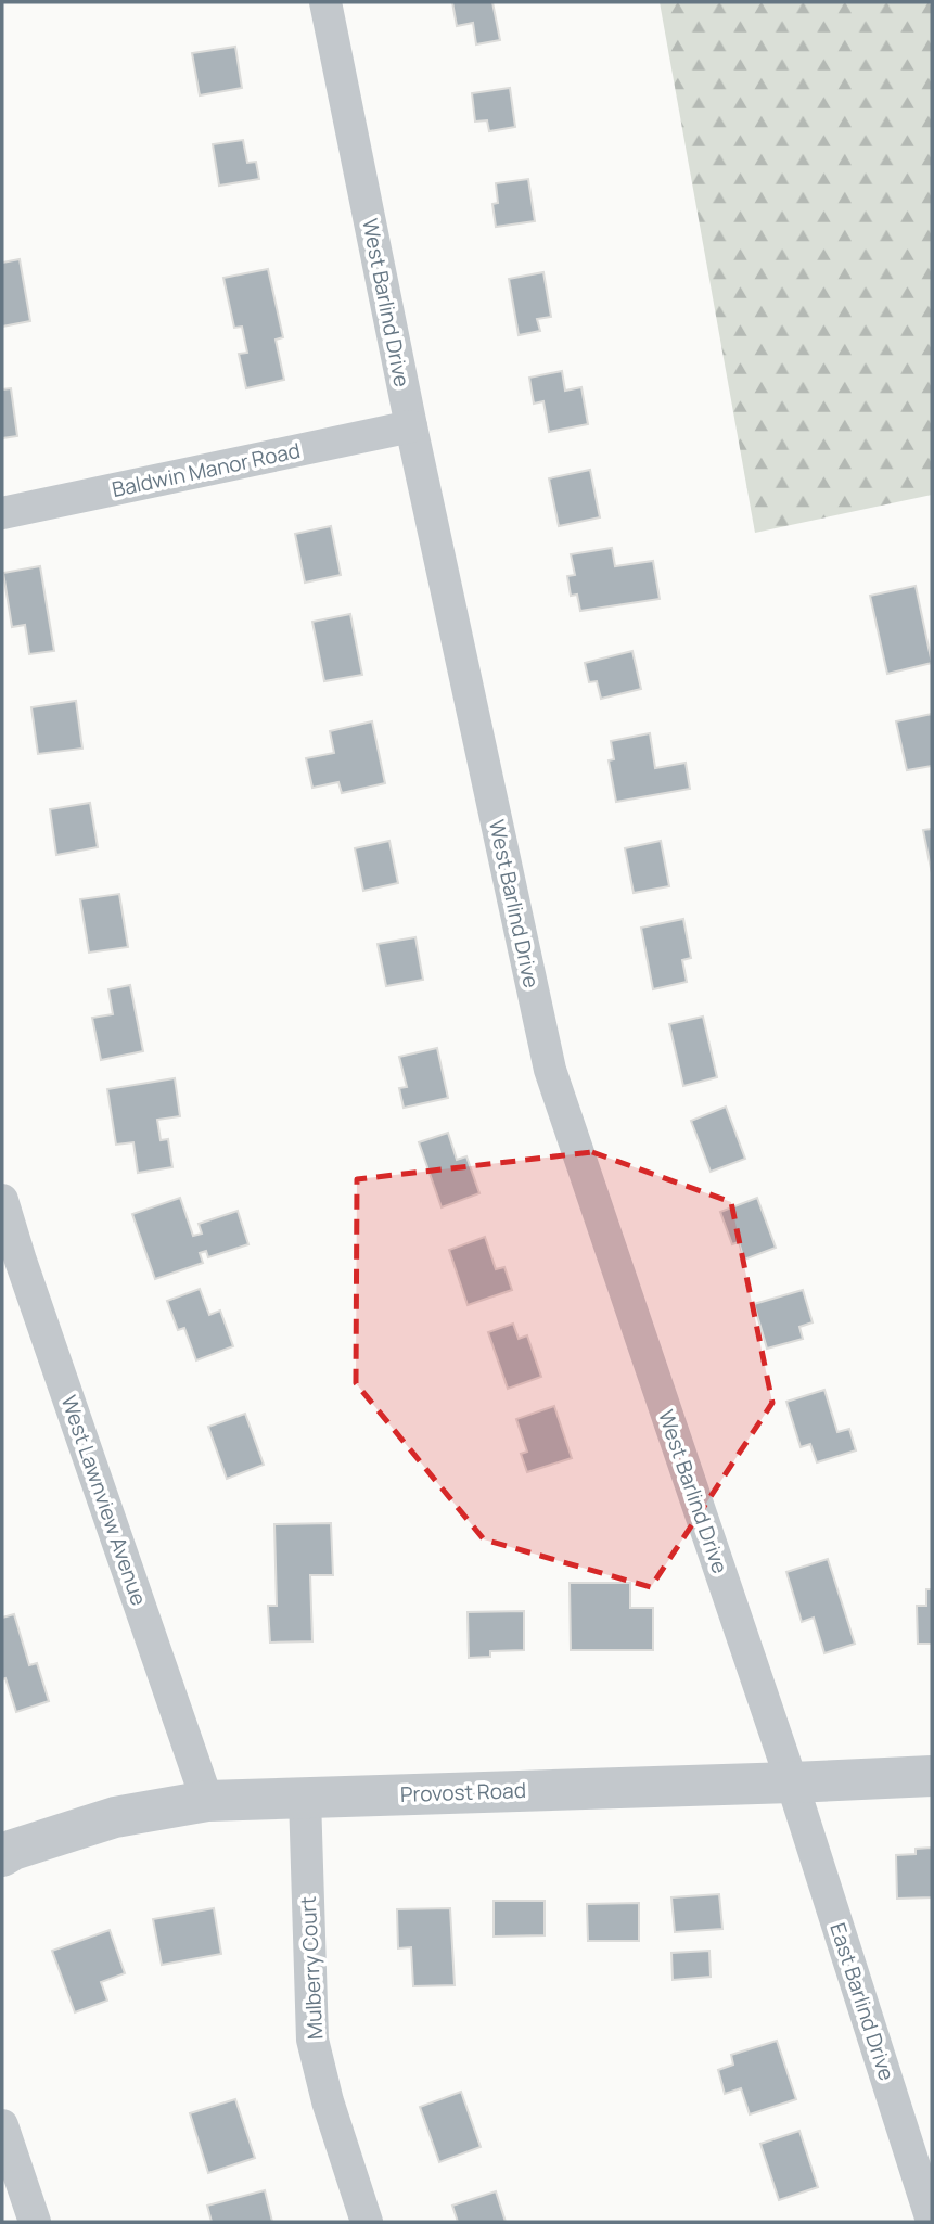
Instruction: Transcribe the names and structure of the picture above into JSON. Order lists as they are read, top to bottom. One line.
{"streets":{"street":["West Barlind Drive","Baldwin Manor Road","West Lawnview Avenue","Provost Road","Mulberry Court","East Barlind Drive"]},"crossings":[["West Barlind Drive","Baldwin Manor Road"],["West Barlind Drive","Provost Road"],["West Barlind Drive","East Barlind Drive"],["West Lawnview Avenue","Provost Road"],["Provost Road","Mulberry Court"],["Provost Road","East Barlind Drive"]]}
